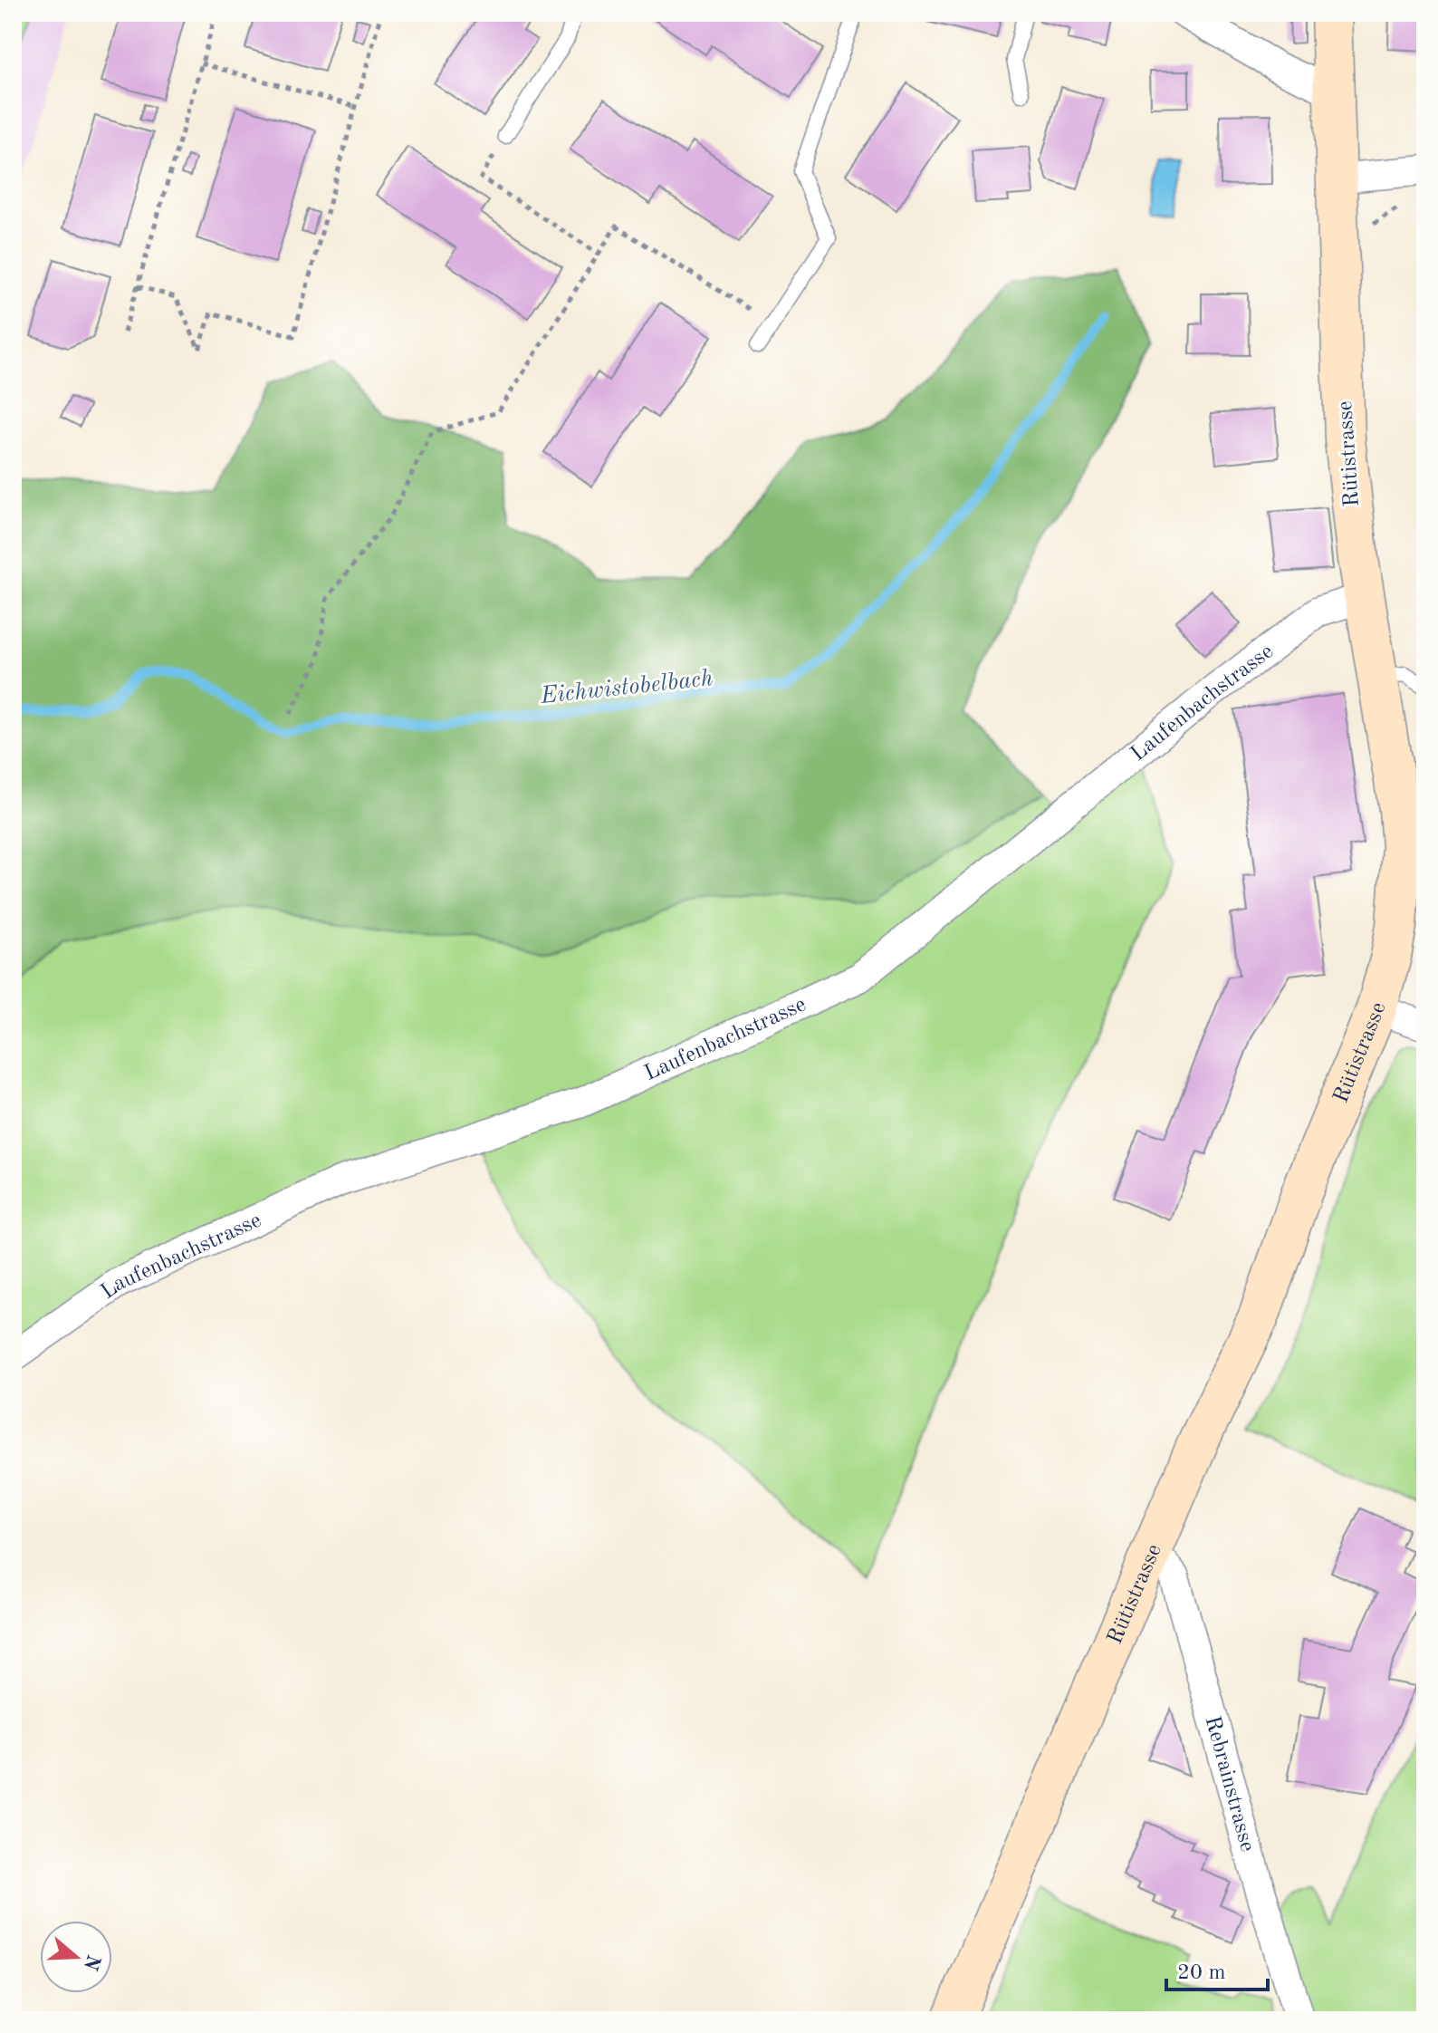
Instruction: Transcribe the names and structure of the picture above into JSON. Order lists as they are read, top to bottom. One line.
{"streets":{"main road":["Rütistrasse"],"street":["Laufenbachstrasse","Rebrainstrasse"]},"crossings":[["Rütistrasse","Laufenbachstrasse"],["Rütistrasse","Rebrainstrasse"]],"water":["Eichwistobelbach"],"scale_bar":"20 m","north":"right"}
